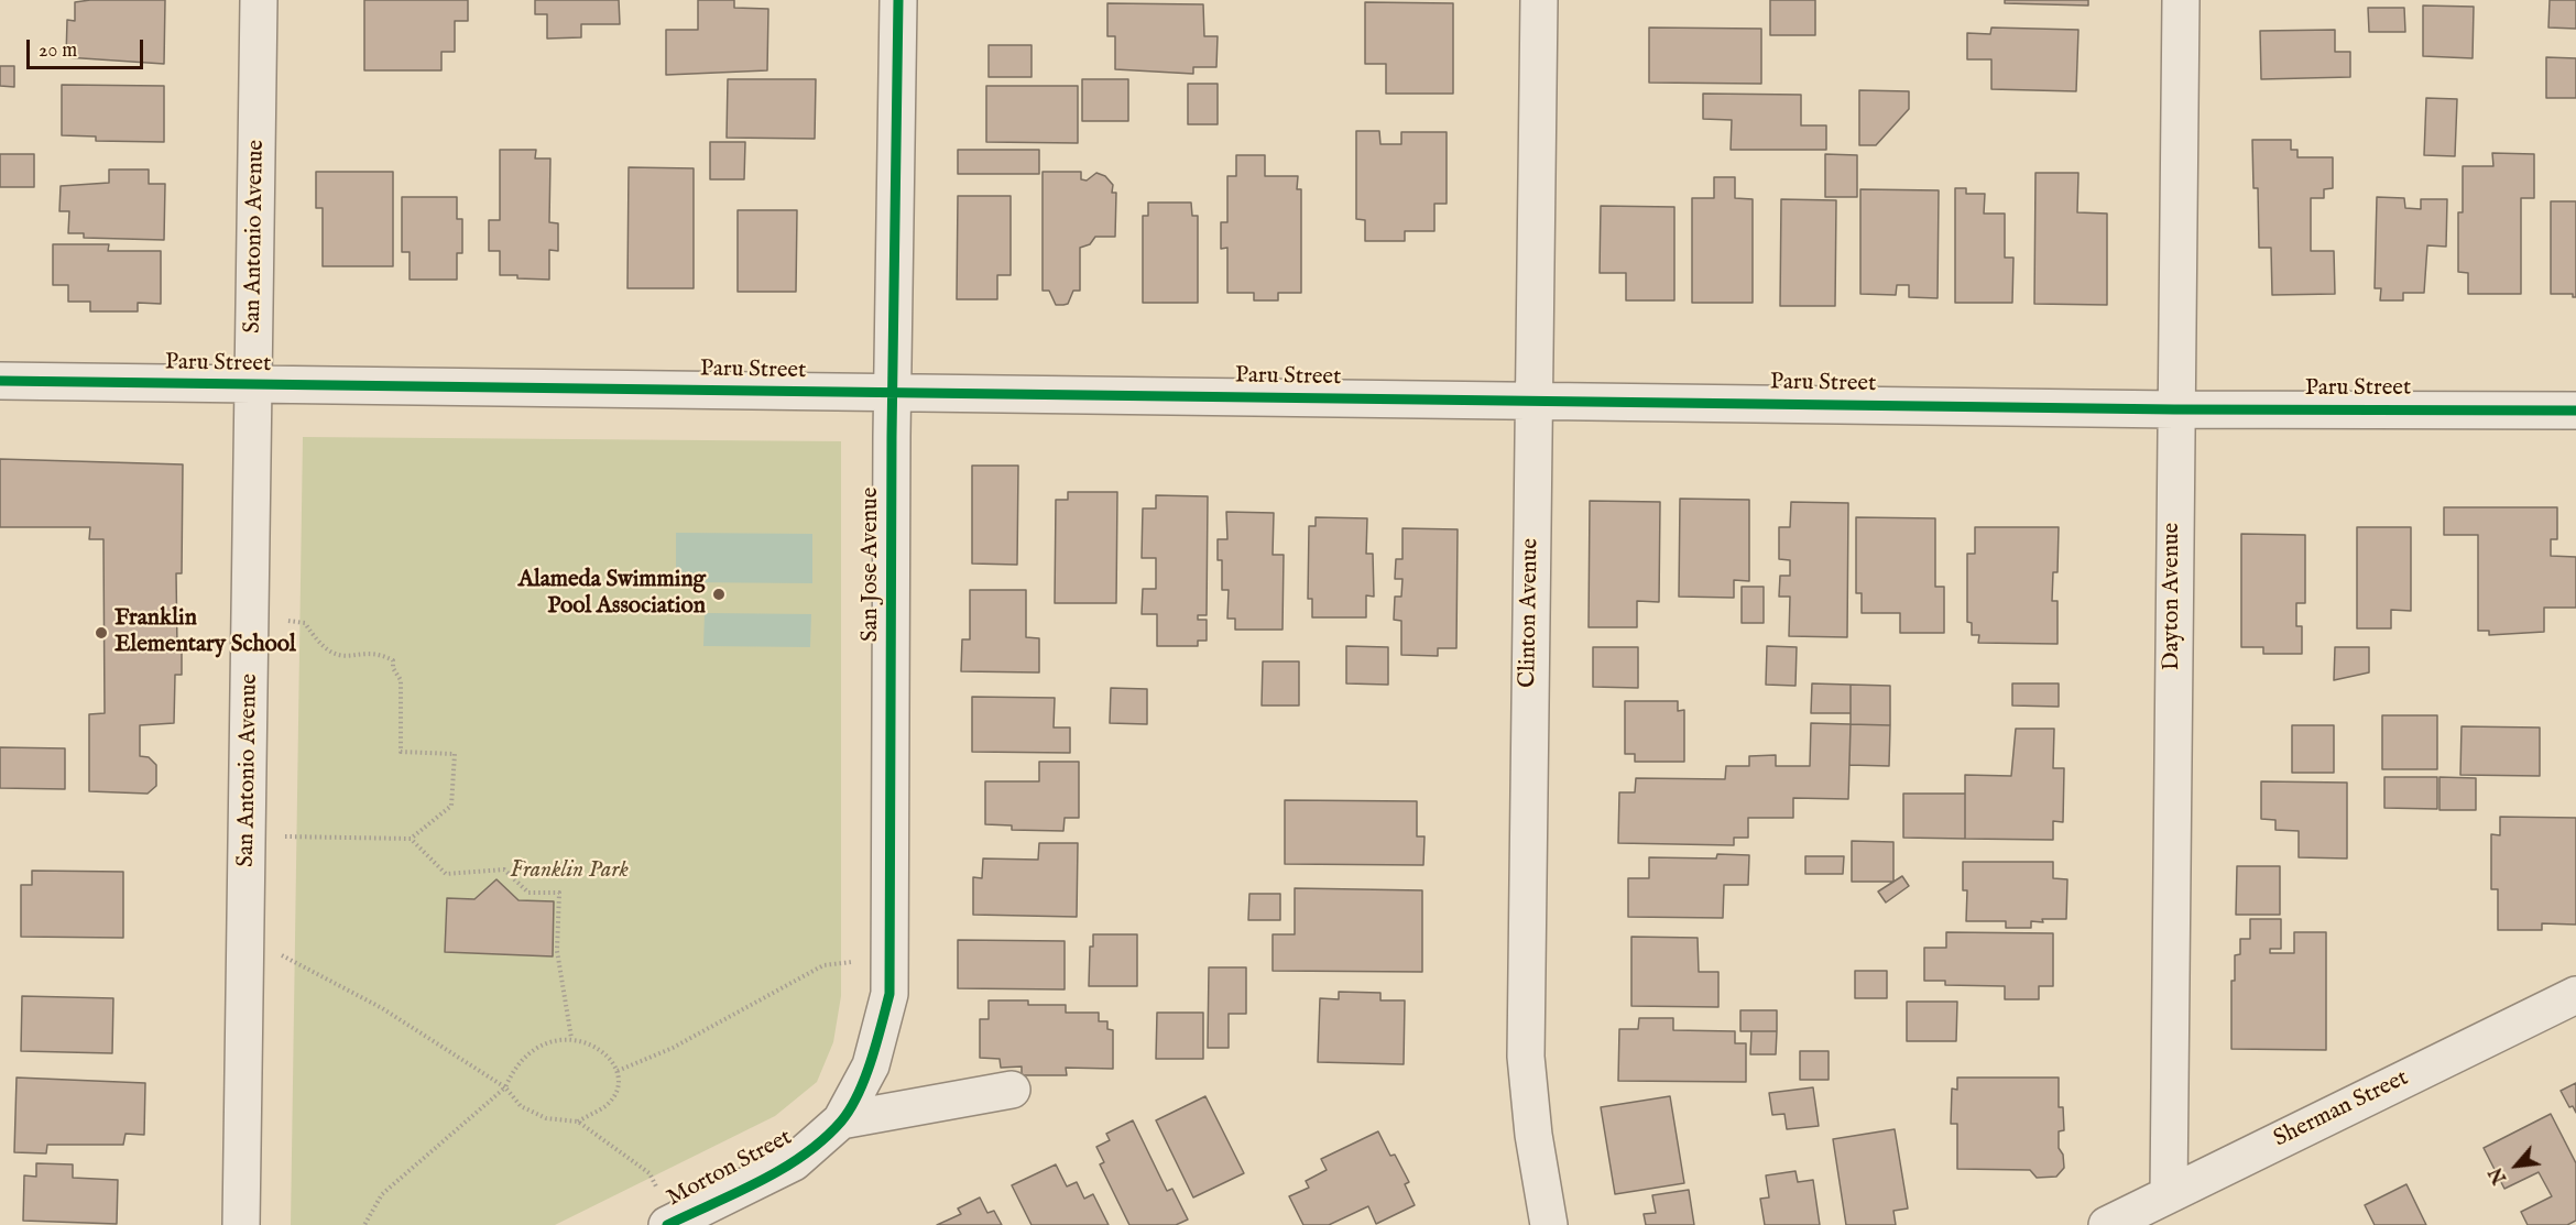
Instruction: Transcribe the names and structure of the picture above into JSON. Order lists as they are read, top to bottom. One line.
{"streets":{"street":["San Antonio Avenue","Paru Street","San Jose Avenue","Dayton Avenue","Clinton Avenue","Sherman Street","Morton Street"]},"crossings":[["San Antonio Avenue","Paru Street"],["Paru Street","San Jose Avenue"],["Paru Street","Dayton Avenue"],["Paru Street","Clinton Avenue"],["San Jose Avenue","Morton Street"],["Dayton Avenue","Sherman Street"]],"parks":["Franklin Park"],"places":["Alameda Swimming Pool Association","Franklin Elementary School"],"scale_bar":"20 m","north":"bottom left"}
